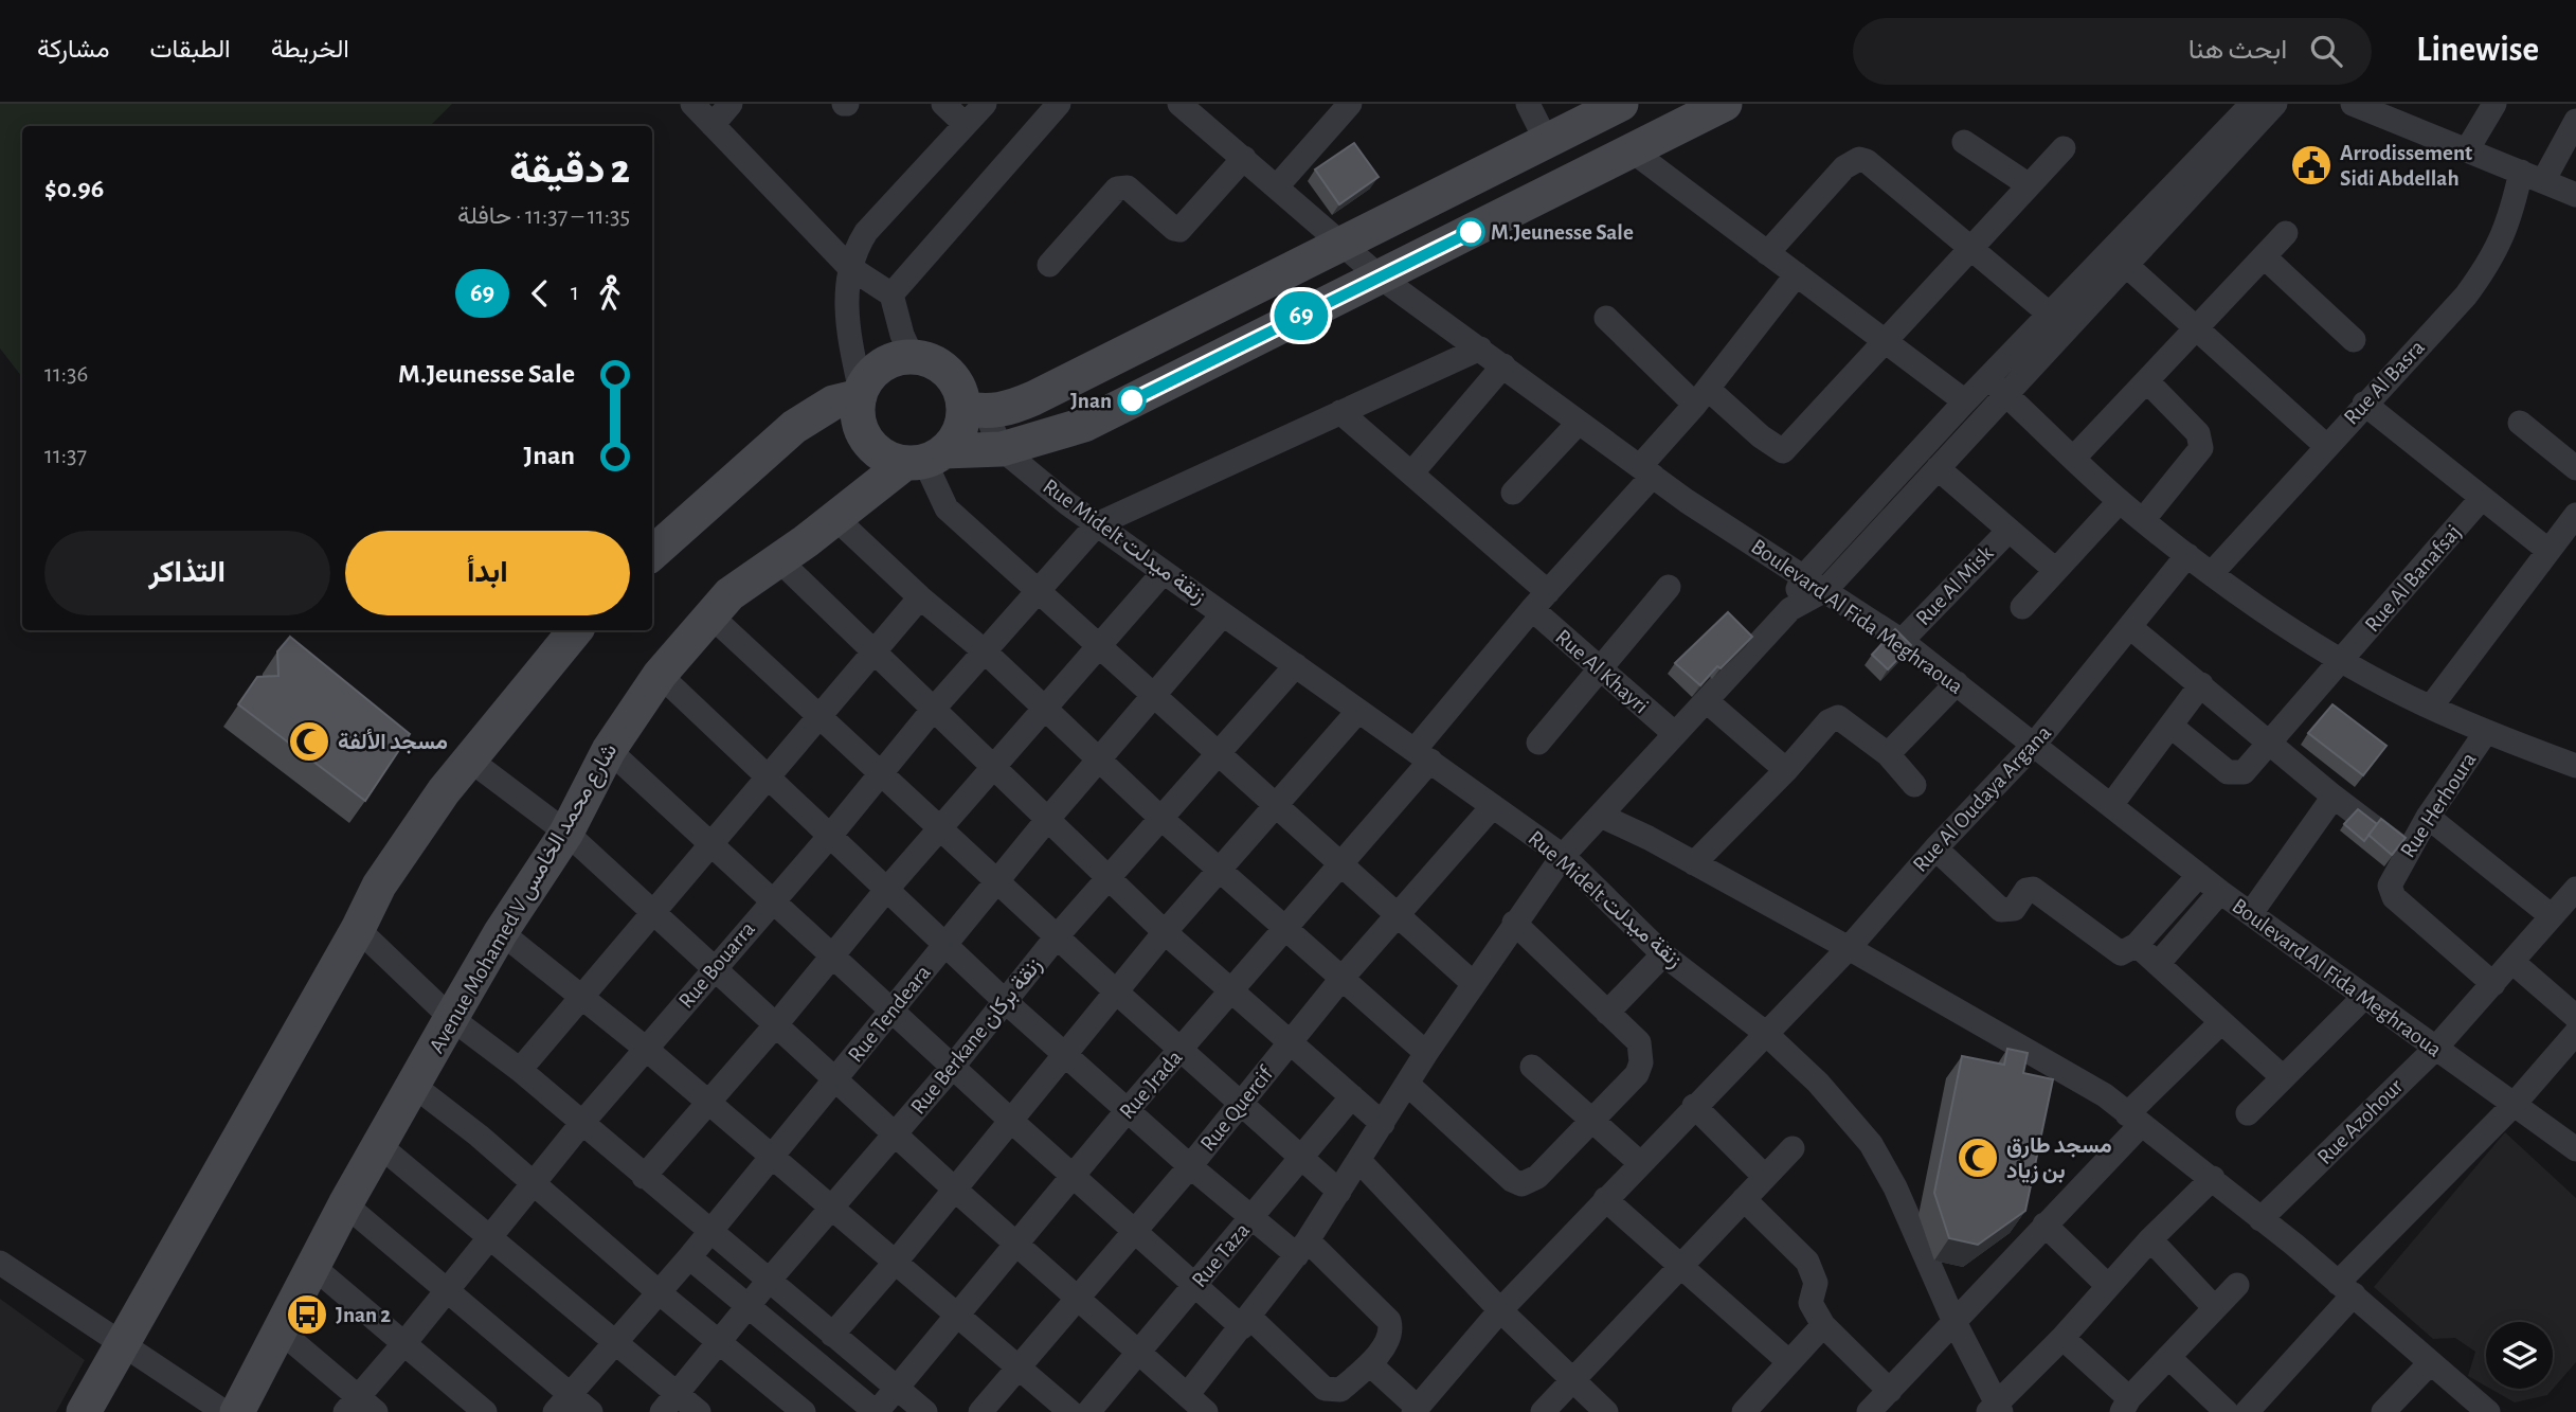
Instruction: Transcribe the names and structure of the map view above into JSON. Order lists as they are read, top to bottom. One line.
{"streets":{"street":["Rue Al Basra","Rue Midelt زنقة ميدلت","Rue Al Banafsaj","Rue Al Misk","Boulevard Al Fida Meghraoua","Rue Al Khayri","Rue Al Oudaya Argana","Rue Herhoura","Avenue Mohamed V شارع محمد الخامس","Rue Bouarra","Rue Tendeara","Rue Berkane زنقة بركان","Rue Jrada","Rue Quercif","Rue Azohour","Rue Taza"]},"crossings":[["Rue Midelt زنقة ميدلت","Rue Al Oudaya Argana"],["Rue Midelt زنقة ميدلت","Avenue Mohamed V شارع محمد الخامس"],["Rue Midelt زنقة ميدلت","Rue Bouarra"],["Rue Midelt زنقة ميدلت","Rue Tendeara"],["Rue Midelt زنقة ميدلت","Rue Berkane زنقة بركان"],["Rue Midelt زنقة ميدلت","Rue Jrada"],["Rue Midelt زنقة ميدلت","Rue Quercif"],["Rue Al Misk","Boulevard Al Fida Meghraoua"],["Boulevard Al Fida Meghraoua","Rue Al Oudaya Argana"],["Boulevard Al Fida Meghraoua","Rue Jrada"],["Boulevard Al Fida Meghraoua","Rue Azohour"],["Rue Al Khayri","Rue Jrada"],["Rue Herhoura","Rue Azohour"]],"places":{"public building":["Arrodissement Sidi Abdellah"],"other":["M.Jeunesse Sale","Jnan"],"mosque":["مسجد الألفة","مسجد طارق بن زياد"],"bus stop":["Jnan 2"]},"lines":["bus line 69"],"page":{"header":"Linewise","search":"ابحث هنا","nav":["الخريطة","الطبقات","مشاركة"],"on_map":"69","heading":["2 دقيقة","11:35 – 11:37 · حافلة","$0.96"],"legs":["1","69"],"list":[{"name":"M.Jeunesse Sale","value":"11:36"},{"name":"Jnan","value":"11:37"}],"buttons":["ابدأ","التذاكر"]}}
